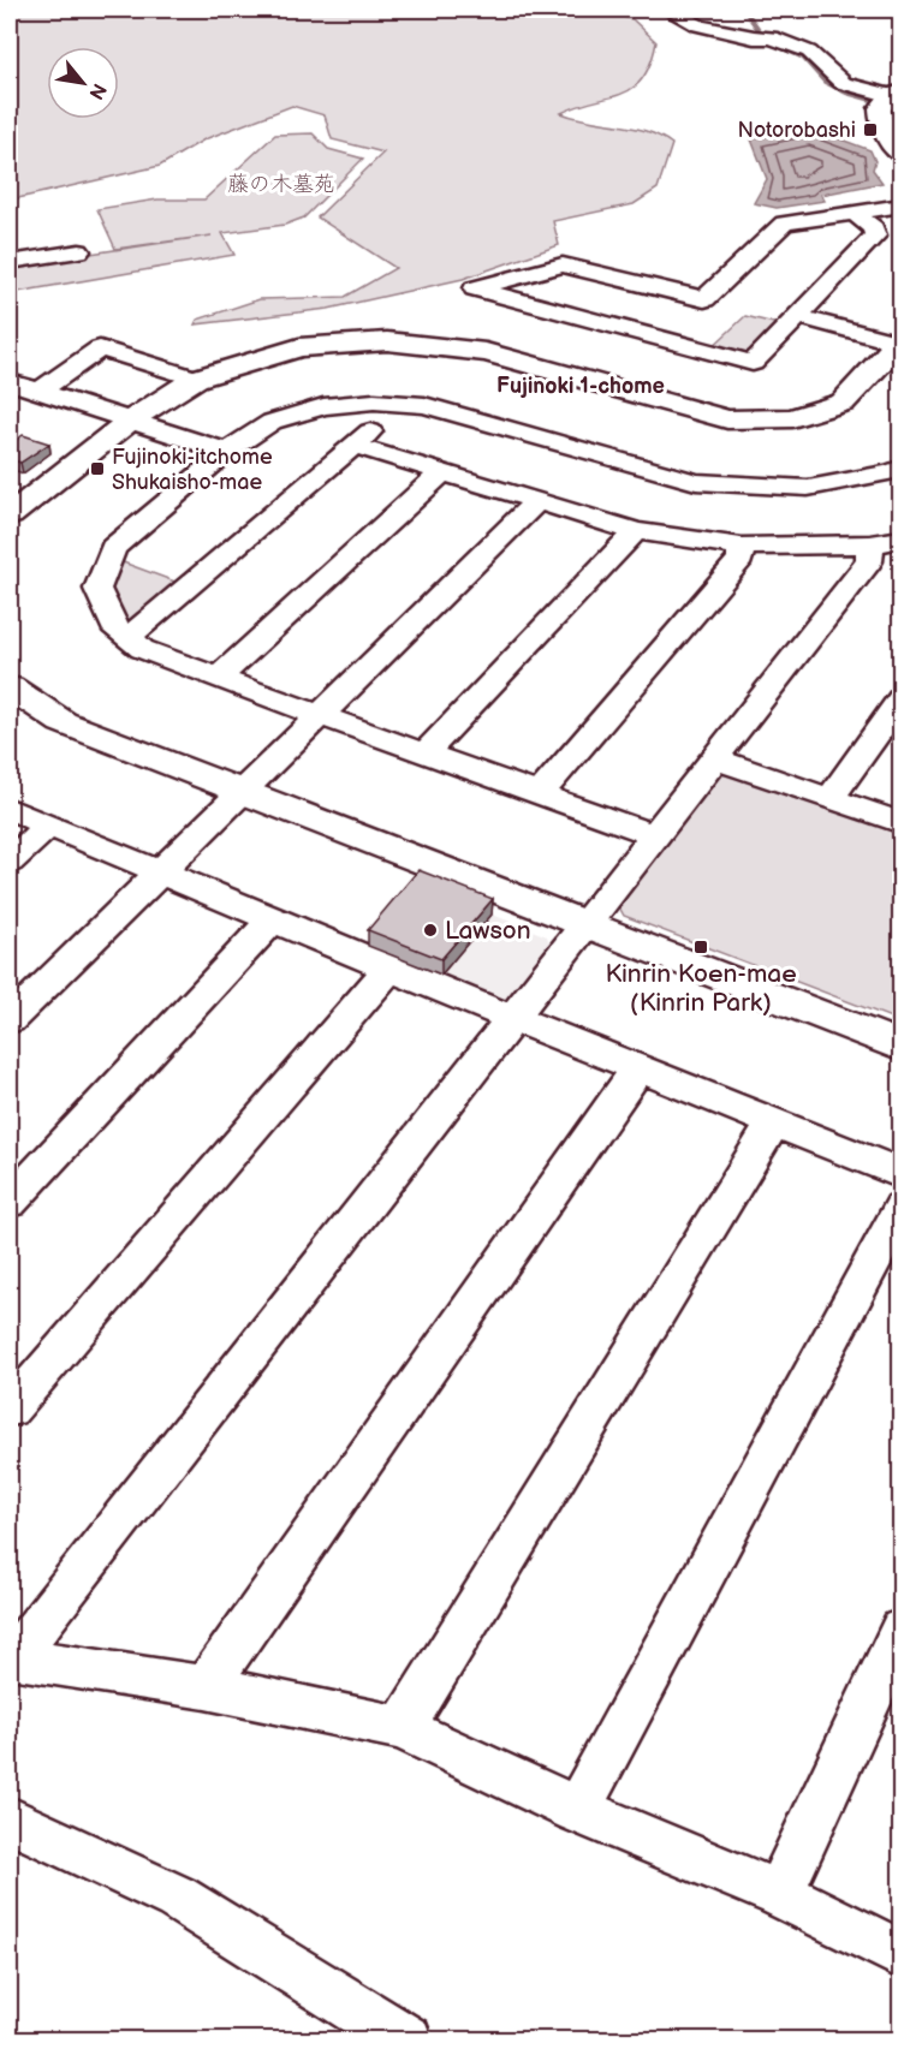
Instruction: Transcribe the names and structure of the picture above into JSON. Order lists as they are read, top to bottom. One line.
{"districts":["Fujinoki 1-chome"],"parks":["藤の木墓苑"],"places":{"transit":["Notorobashi","Fujinoki-itchome Shukaisho-mae","Kinrin Koen-mae (Kinrin Park)"],"other":["Lawson"]},"north":"bottom right"}
